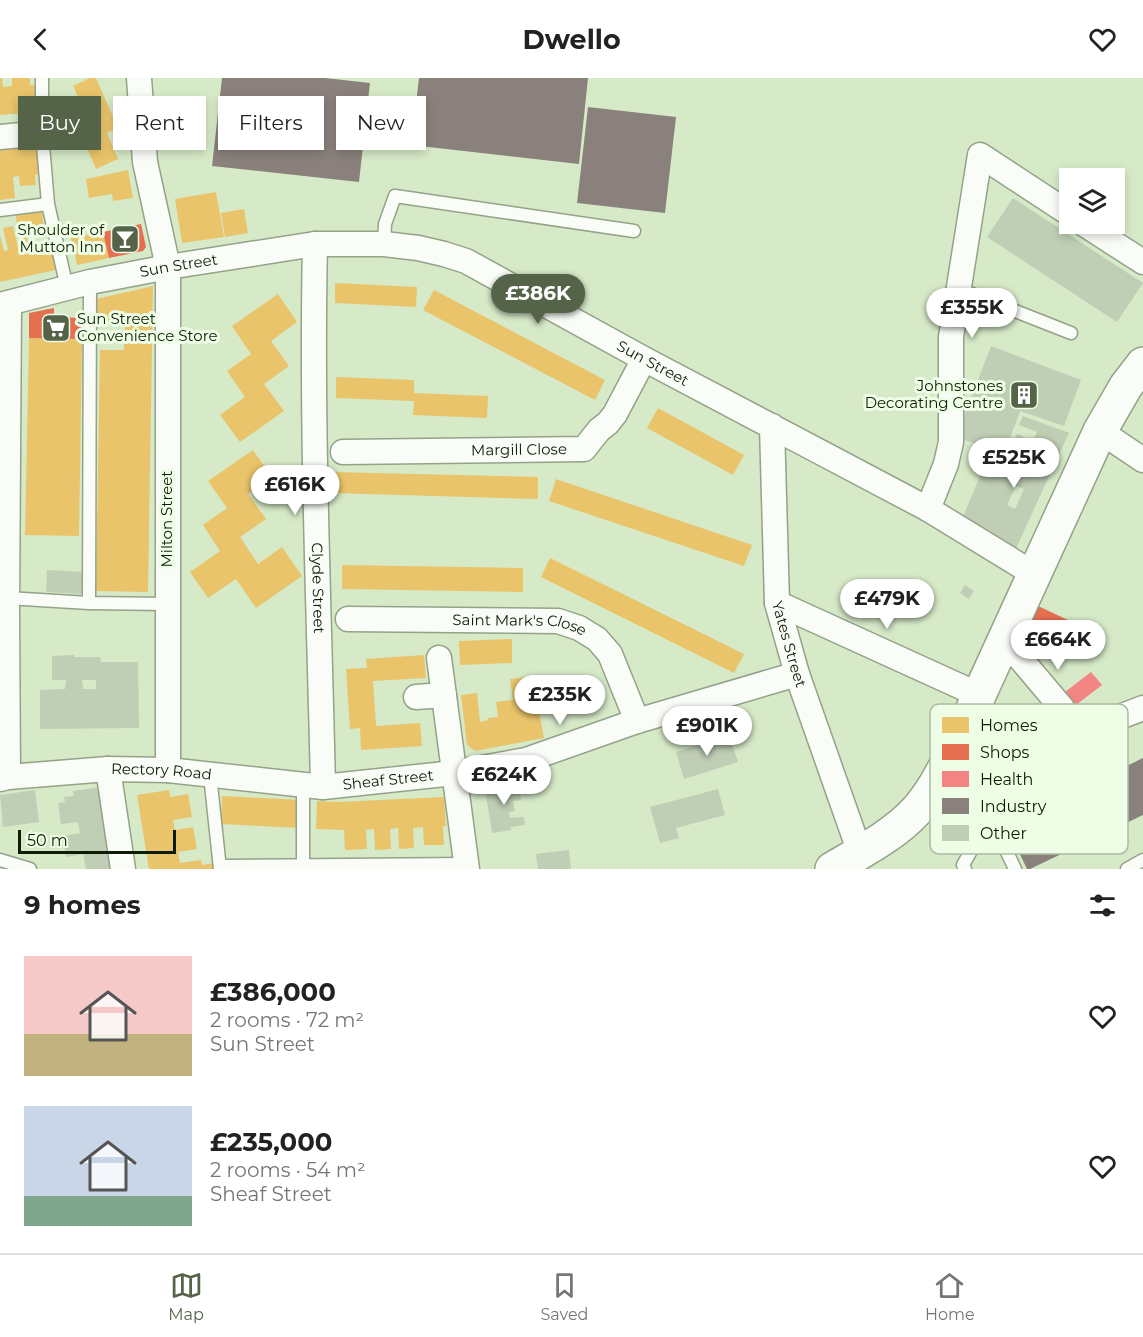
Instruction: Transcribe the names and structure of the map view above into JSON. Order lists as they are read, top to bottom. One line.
{"streets":{"street":["Sun Street","Margill Close","Milton Street","Clyde Street","Saint Mark's Close","Yates Street","Rectory Road","Sheaf Street"]},"crossings":[["Sun Street","Margill Close"],["Sun Street","Milton Street"],["Sun Street","Clyde Street"],["Sun Street","Yates Street"],["Milton Street","Rectory Road"],["Clyde Street","Rectory Road"],["Clyde Street","Sheaf Street"],["Saint Mark's Close","Sheaf Street"],["Yates Street","Sheaf Street"],["Rectory Road","Sheaf Street"]],"places":{"bar":["Shoulder of Mutton Inn"],"supermarket":["Sun Street Convenience Store"],"building":["Johnstones Decorating Centre"]},"legend":["Homes","Shops","Health","Industry","Other"],"scale_bar":"50 m","page":{"header":"Dwello","chip":["Buy","Rent","Filters","New"],"price":["£386K","£355K","£525K","£616K","£479K","£664K","£235K","£901K","£624K"],"scale":"50 m","heading":"9 homes","list":[{"name":"£386,000","note":"2 rooms · 72 m² · Sun Street"},{"name":"£235,000","note":"2 rooms · 54 m² · Sheaf Street"}],"tabs":["Map","Saved","Home"]}}
